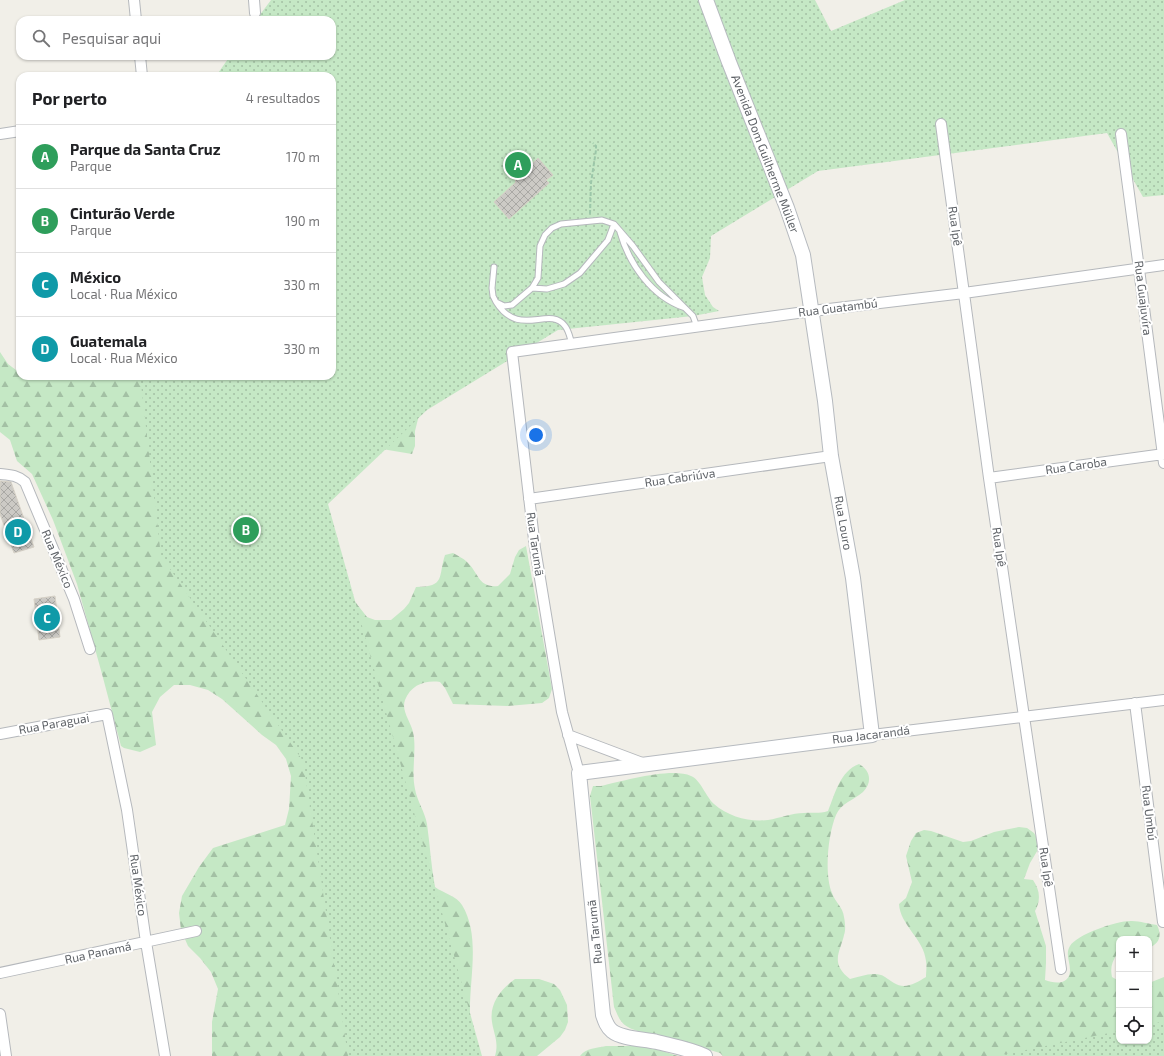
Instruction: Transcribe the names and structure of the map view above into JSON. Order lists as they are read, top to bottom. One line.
{"streets":{"street":["Avenida Dom Guilherme Müller","Rua Ipê","Rua Guajuvíra","Rua Guatambú","Rua Caroba","Rua Cabriúva","Rua Louro","Rua Tarumã","Rua México","Rua Paraguai","Rua Jacarandá","Rua Umbú","Rua Panamá"]},"crossings":[["Avenida Dom Guilherme Müller","Rua Guatambú"],["Avenida Dom Guilherme Müller","Rua Louro"],["Rua Ipê","Rua Guatambú"],["Rua Ipê","Rua Caroba"],["Rua Ipê","Rua Jacarandá"],["Rua Guajuvíra","Rua Guatambú"],["Rua Guajuvíra","Rua Caroba"],["Rua Guatambú","Rua Louro"],["Rua Guatambú","Rua Tarumã"],["Rua Cabriúva","Rua Louro"],["Rua Cabriúva","Rua Tarumã"],["Rua Louro","Rua Jacarandá"],["Rua Tarumã","Rua Jacarandá"],["Rua México","Rua Paraguai"],["Rua México","Rua Panamá"],["Rua Jacarandá","Rua Umbú"]],"page":{"search":"Pesquisar aqui","heading":["Por perto","4 resultados"],"list":[{"mark":"A","name":"Parque da Santa Cruz","note":"Parque","value":"170 m"},{"mark":"B","name":"Cinturão Verde","note":"Parque","value":"190 m"},{"mark":"C","name":"México","note":"Local · Rua México","value":"330 m"},{"mark":"D","name":"Guatemala","note":"Local · Rua México","value":"330 m"}],"pins":["A","B","D","C"],"map_buttons":["+","−"]}}
